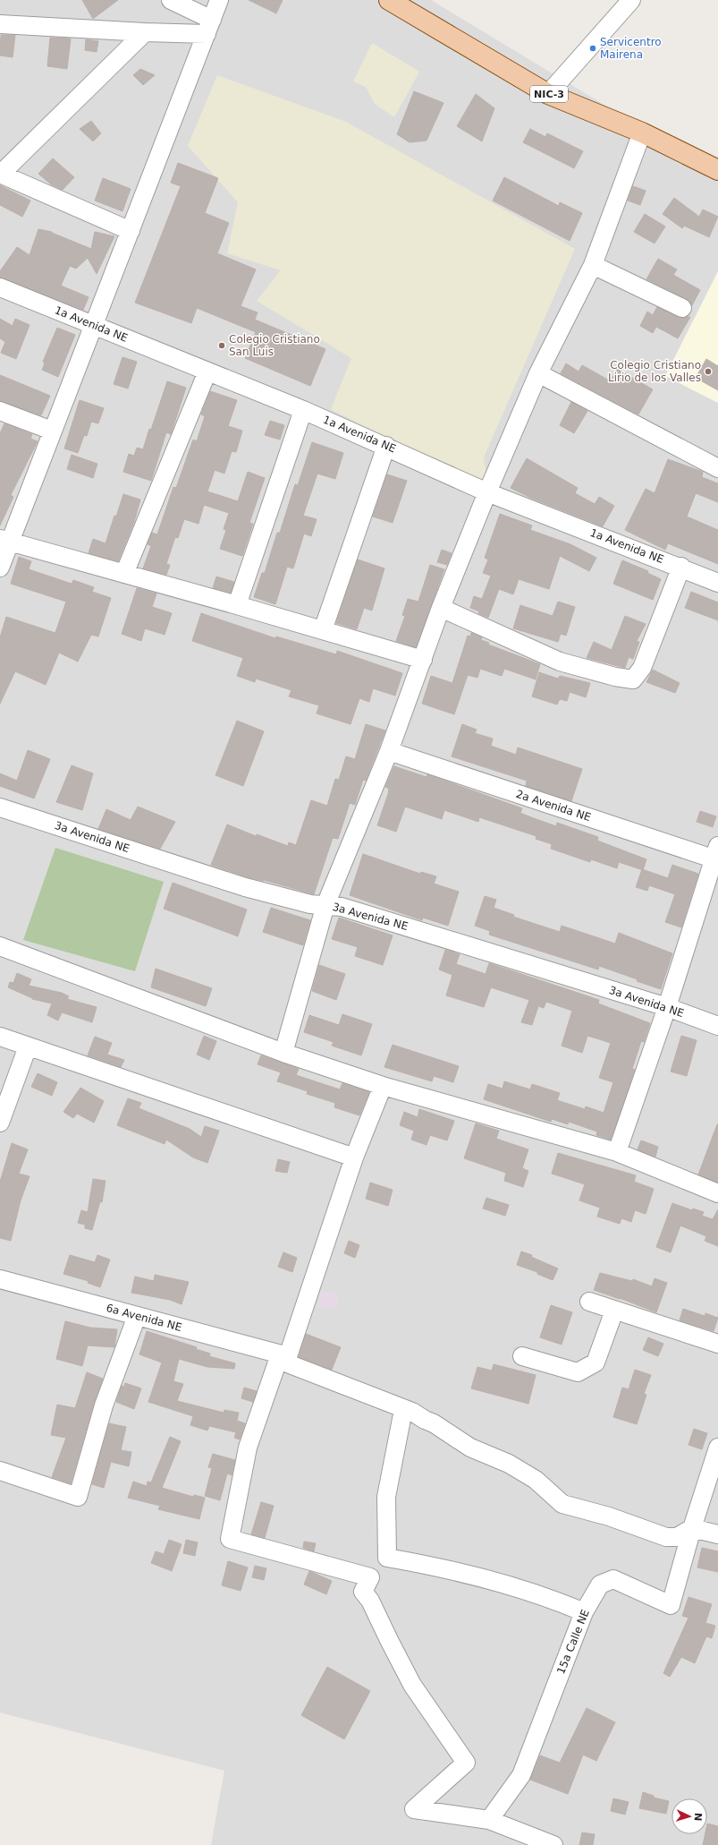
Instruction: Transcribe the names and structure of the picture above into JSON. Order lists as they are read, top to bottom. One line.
{"streets":{"main road":["NIC-3"],"street":["1a Avenida NE","2a Avenida NE","3a Avenida NE","6a Avenida NE","15a Calle NE"]},"crossings":[["6a Avenida NE","15a Calle NE"]],"places":["Servicentro Mairena","Colegio Cristiano San Luis","Colegio Cristiano Lirio de los Valles"],"north":"right"}
